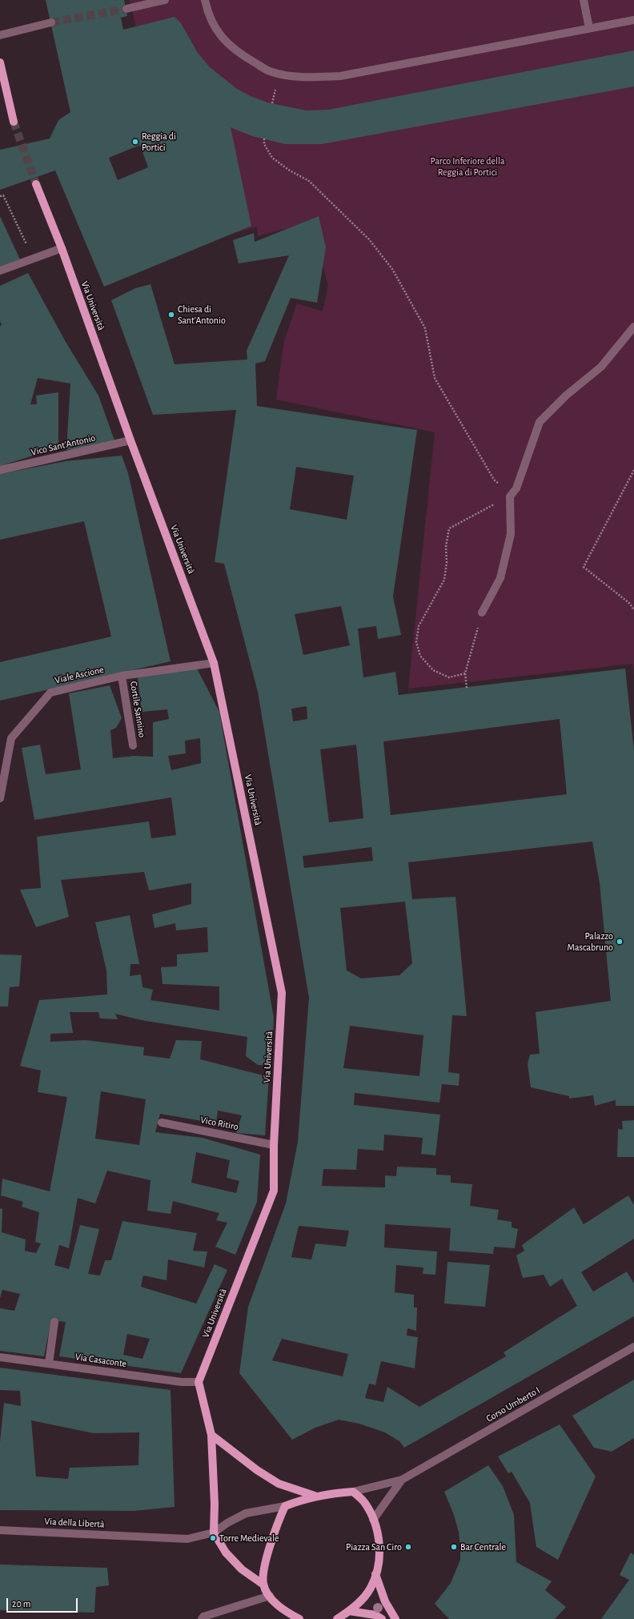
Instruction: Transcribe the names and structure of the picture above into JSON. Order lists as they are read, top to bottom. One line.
{"streets":{"main road":["Via Università"],"street":["Vico Sant'Antonio","Viale Ascione","Cortile Sannino","Vico Ritiro","Via Casaconte","Corso Umberto I","Via della Libertà"]},"crossings":[["Via Università","Vico Sant'Antonio"],["Via Università","Viale Ascione"],["Via Università","Vico Ritiro"],["Via Università","Via Casaconte"],["Viale Ascione","Cortile Sannino"]],"parks":["Parco Inferiore della Reggia di Portici"],"places":["Reggia di Portici","Chiesa di Sant'Antonio","Palazzo Mascabruno","Torre Medievale","Piazza San Ciro","Bar Centrale"],"scale_bar":"20 m"}
